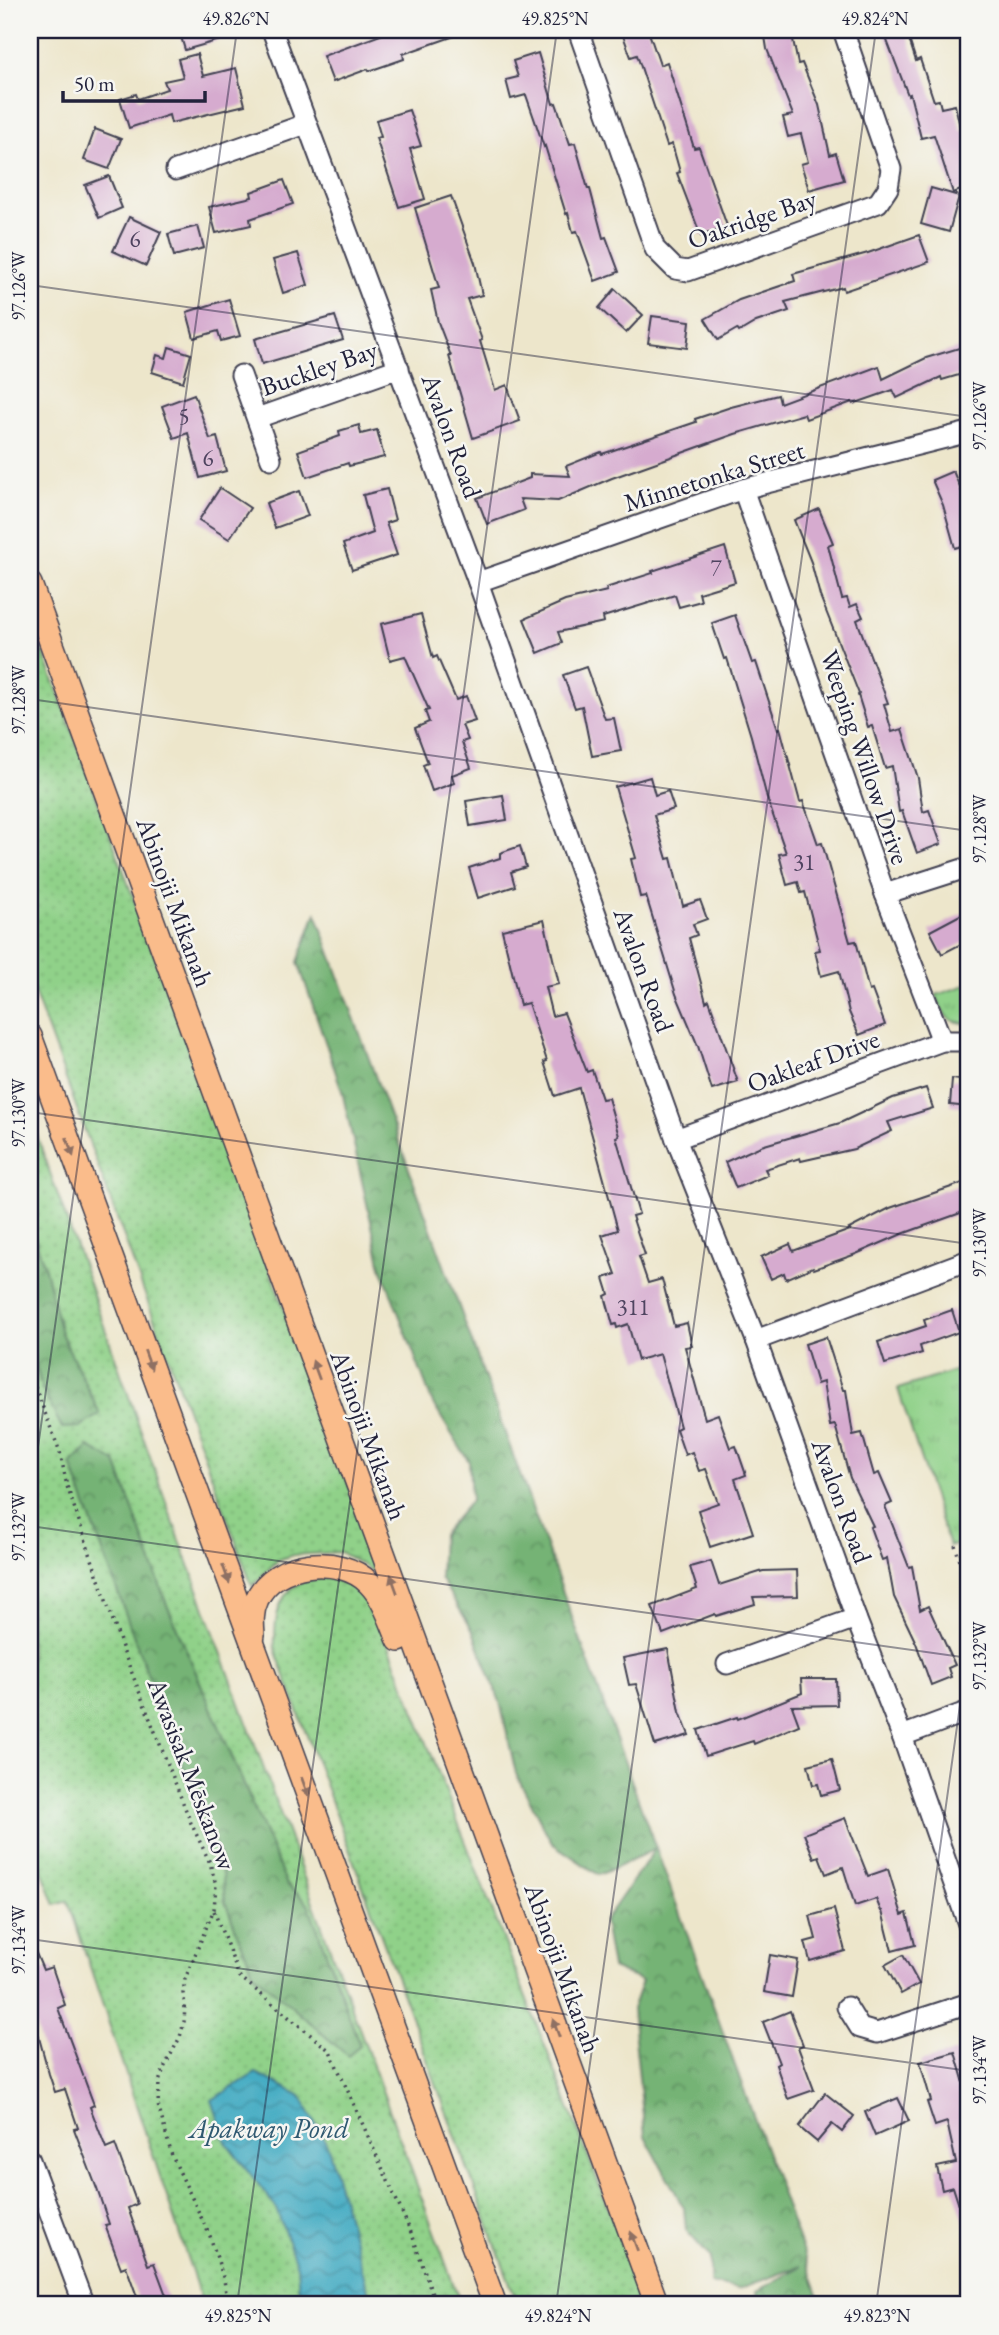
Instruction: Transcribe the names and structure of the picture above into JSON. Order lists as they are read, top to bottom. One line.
{"streets":{"main road":["Abinojii Mikanah"],"street":["Oakridge Bay","Buckley Bay","Avalon Road","Minnetonka Street","Weeping Willow Drive","Oakleaf Drive"],"path":["Awasisak Mēskanow"]},"crossings":[["Buckley Bay","Avalon Road"],["Avalon Road","Minnetonka Street"],["Avalon Road","Oakleaf Drive"],["Minnetonka Street","Weeping Willow Drive"],["Weeping Willow Drive","Oakleaf Drive"]],"water":["Apakway Pond"],"house_numbers":["6","5","6","7","31","311"],"scale_bar":"50 m","coordinates":["49.826°N","49.825°N","49.824°N","97.126°W","97.128°W","97.130°W","97.132°W","97.134°W","49.823°N"]}
